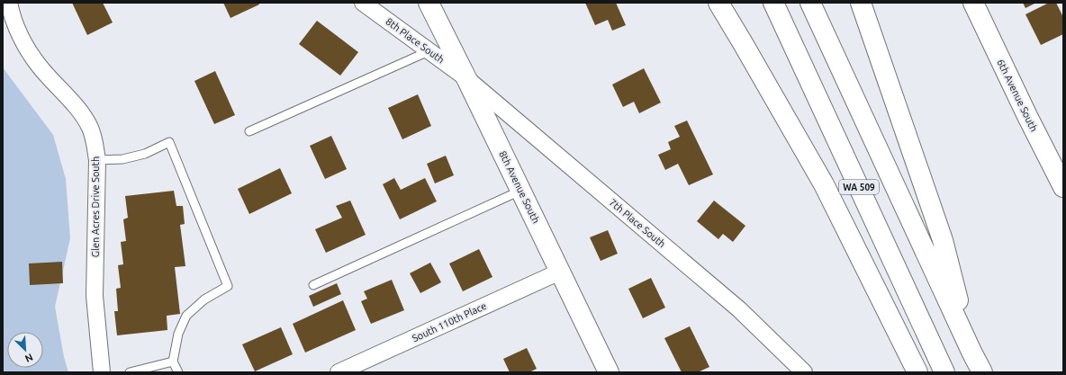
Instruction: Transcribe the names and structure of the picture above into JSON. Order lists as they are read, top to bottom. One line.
{"streets":{"main road":["6th Avenue South","8th Avenue South","WA 509"],"street":["8th Place South","Glen Acres Drive South","7th Place South","South 110th Place"]},"crossings":[["8th Place South","8th Avenue South"],["8th Place South","7th Place South"],["8th Avenue South","7th Place South"],["8th Avenue South","South 110th Place"]],"north":"bottom right"}
